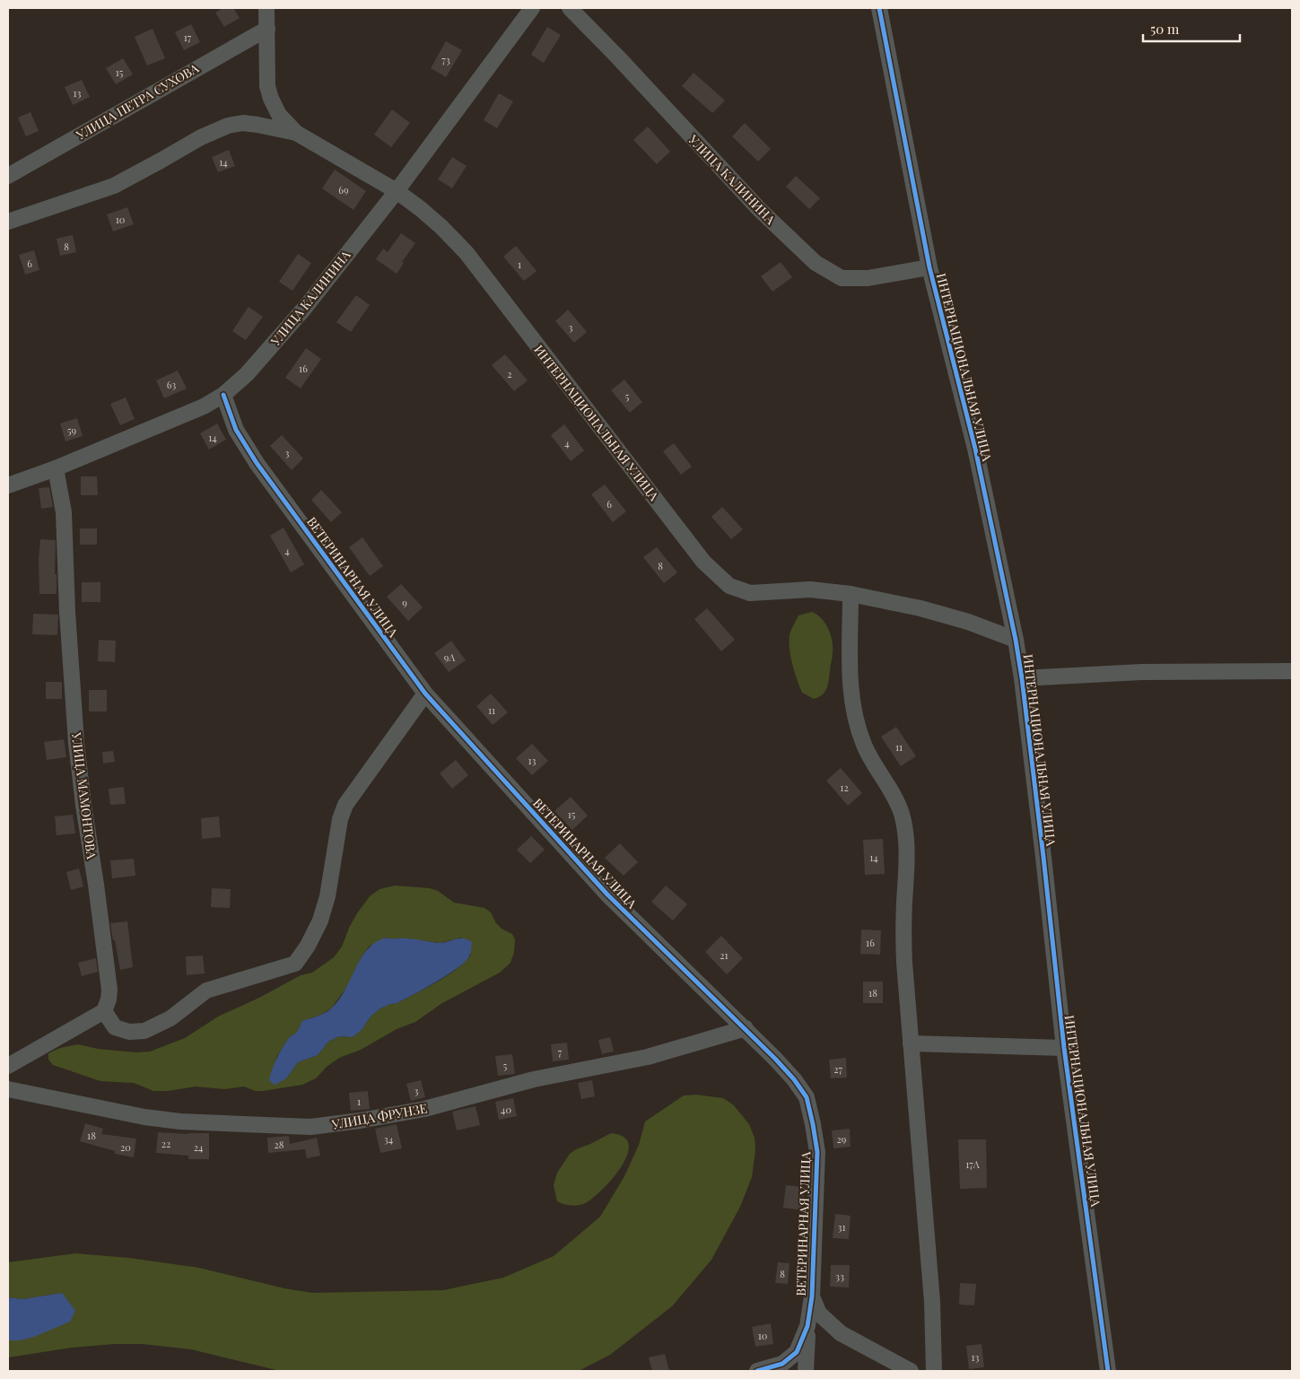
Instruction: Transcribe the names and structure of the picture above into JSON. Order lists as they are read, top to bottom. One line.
{"streets":{"street":["УЛИЦА ПЕТРА СУХОВА","УЛИЦА КАЛИНИНА","ИНТЕРНАЦИОНАЛЬНАЯ УЛИЦА","ВЕТЕРИНАРНАЯ УЛИЦА","УЛИЦА МАМОНТОВА","УЛИЦА ФРУНЗЕ"]},"crossings":[["УЛИЦА КАЛИНИНА","ИНТЕРНАЦИОНАЛЬНАЯ УЛИЦА"],["УЛИЦА КАЛИНИНА","ВЕТЕРИНАРНАЯ УЛИЦА"],["УЛИЦА КАЛИНИНА","УЛИЦА МАМОНТОВА"],["ВЕТЕРИНАРНАЯ УЛИЦА","УЛИЦА ФРУНЗЕ"]],"house_numbers":["17","73","15","13","14","69","10","8","6","1","3","16","2","63","5","59","14","4","3","6","4","8","9","9А","11","11","13","12","15","14","16","21","18","7","5","27","3","1","40","18","34","29","22","28","20","24","17А","31","8","33","10","13"],"scale_bar":"50 m"}
